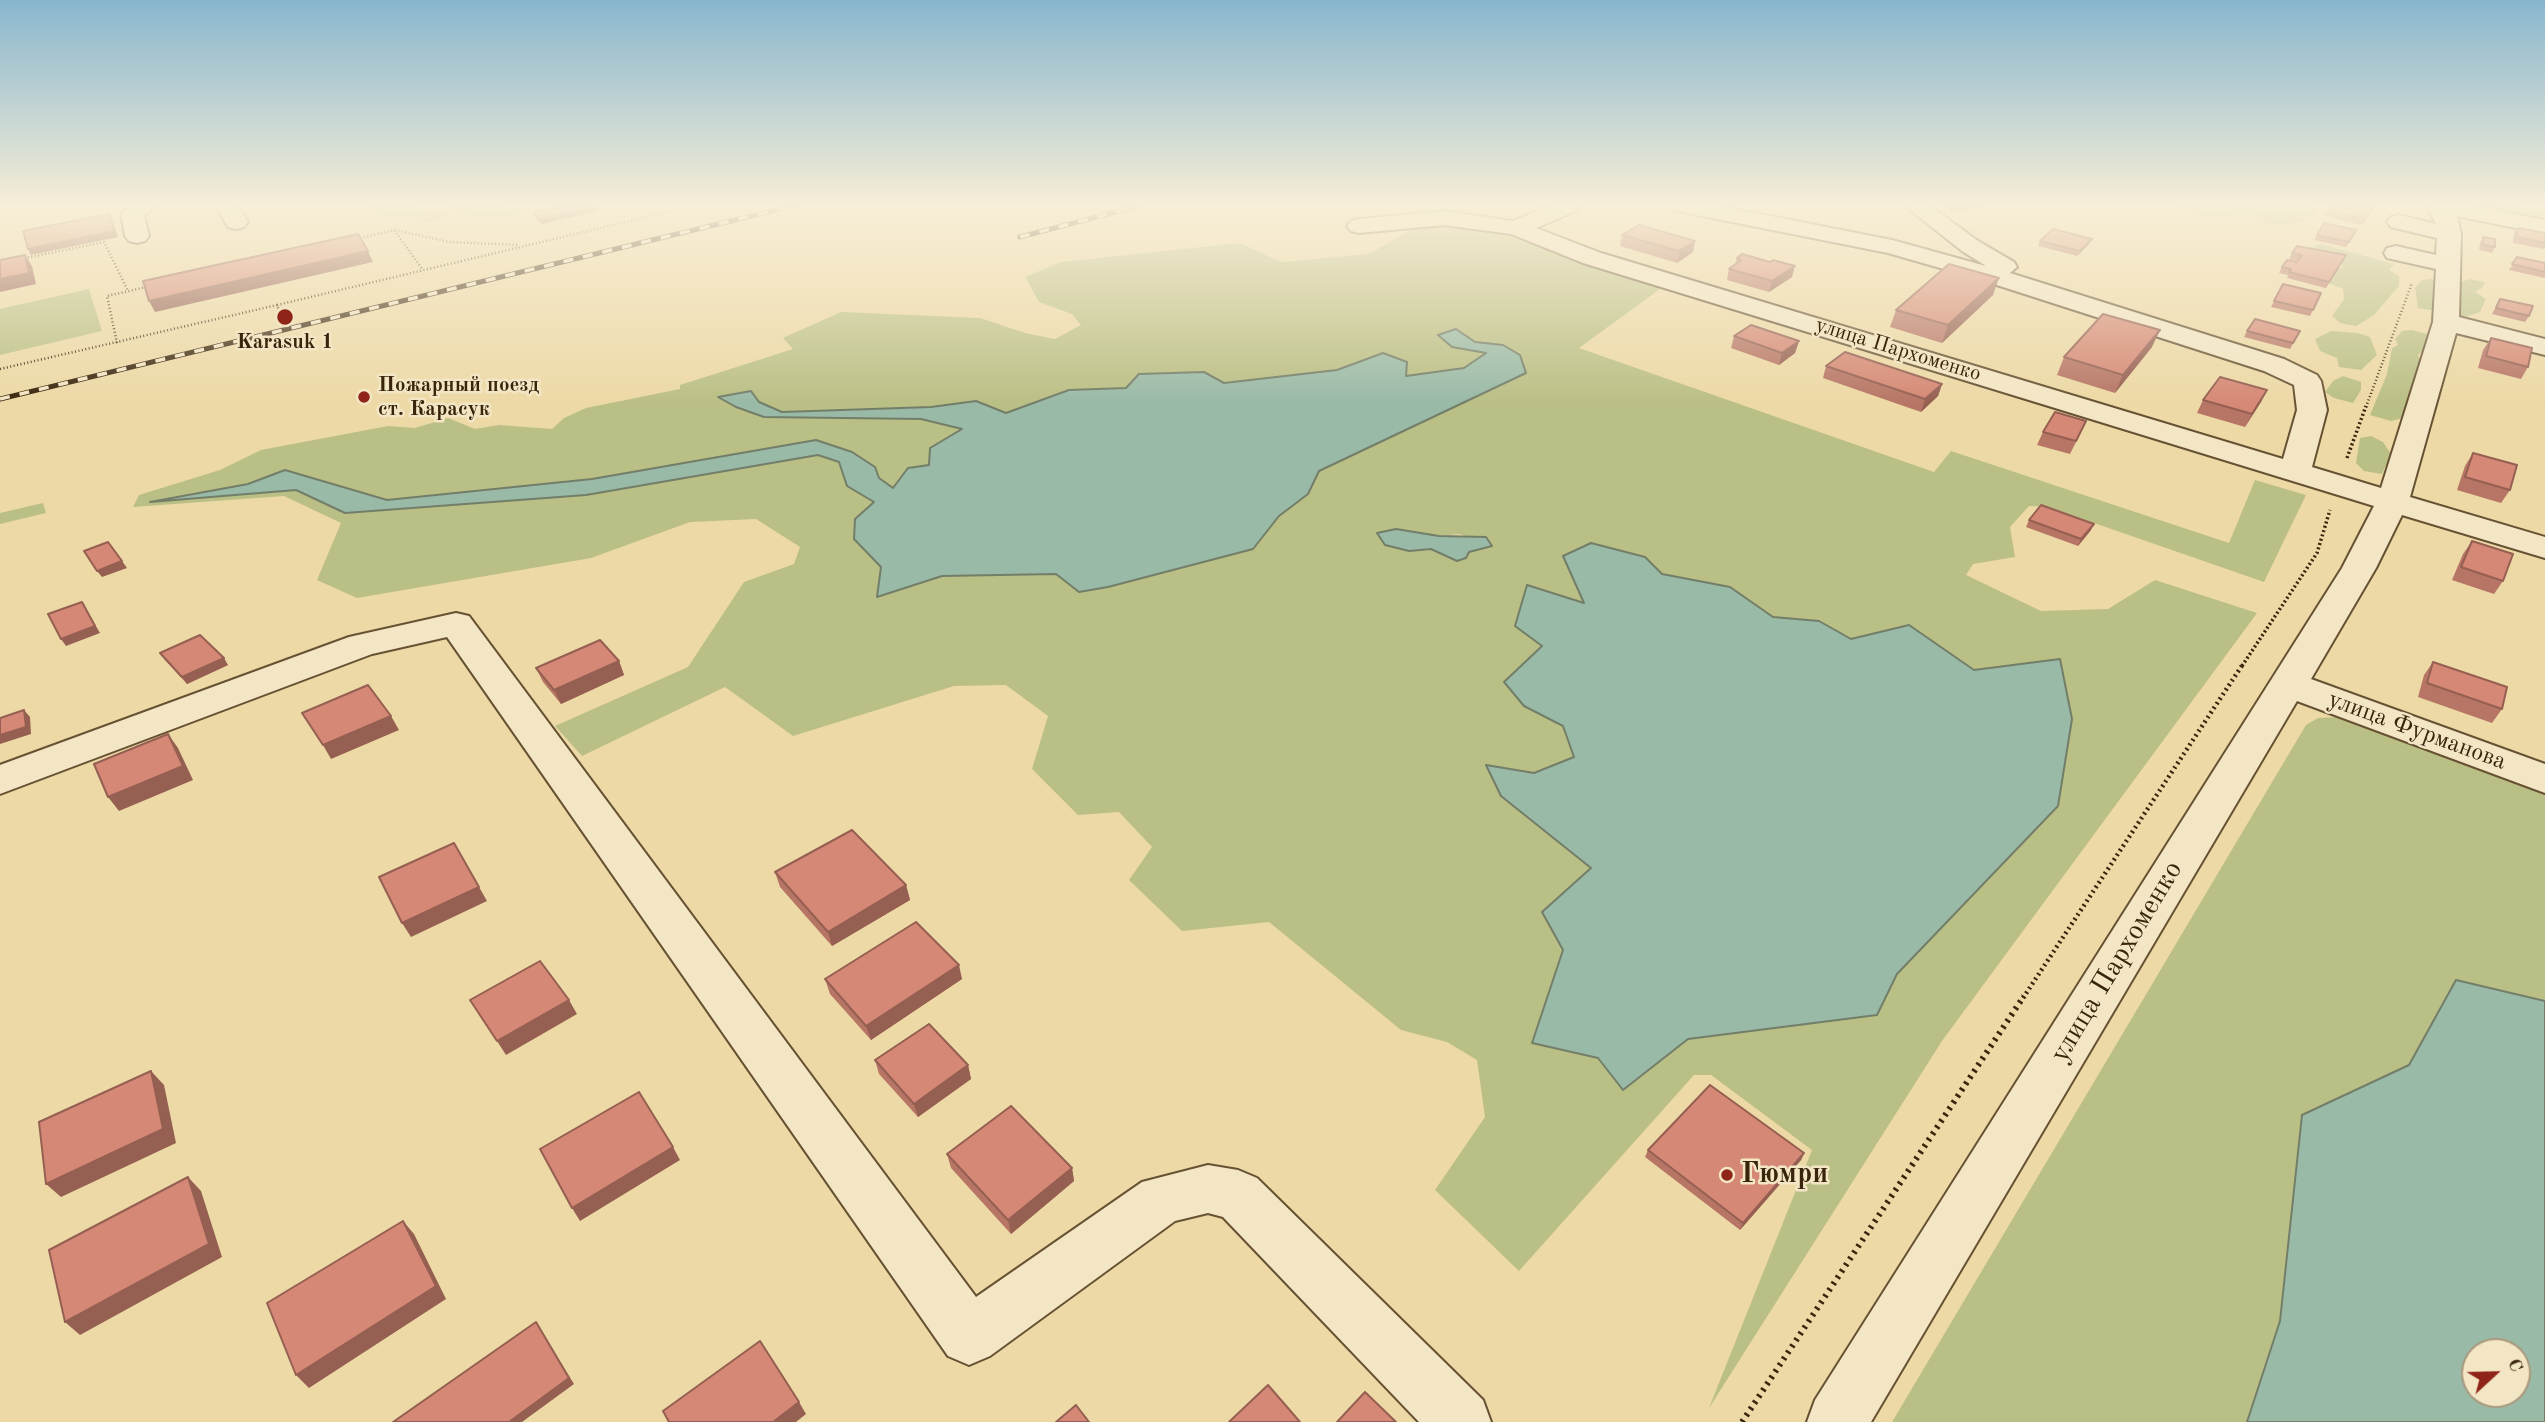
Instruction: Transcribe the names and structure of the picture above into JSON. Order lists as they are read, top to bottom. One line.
{"streets":{"street":["улица Пархоменко","улица Фурманова"]},"crossings":[["улица Пархоменко","улица Фурманова"]],"places":["Karasuk 1","Пожарный поезд ст. Карасук","Гюмри"],"north":"right"}
